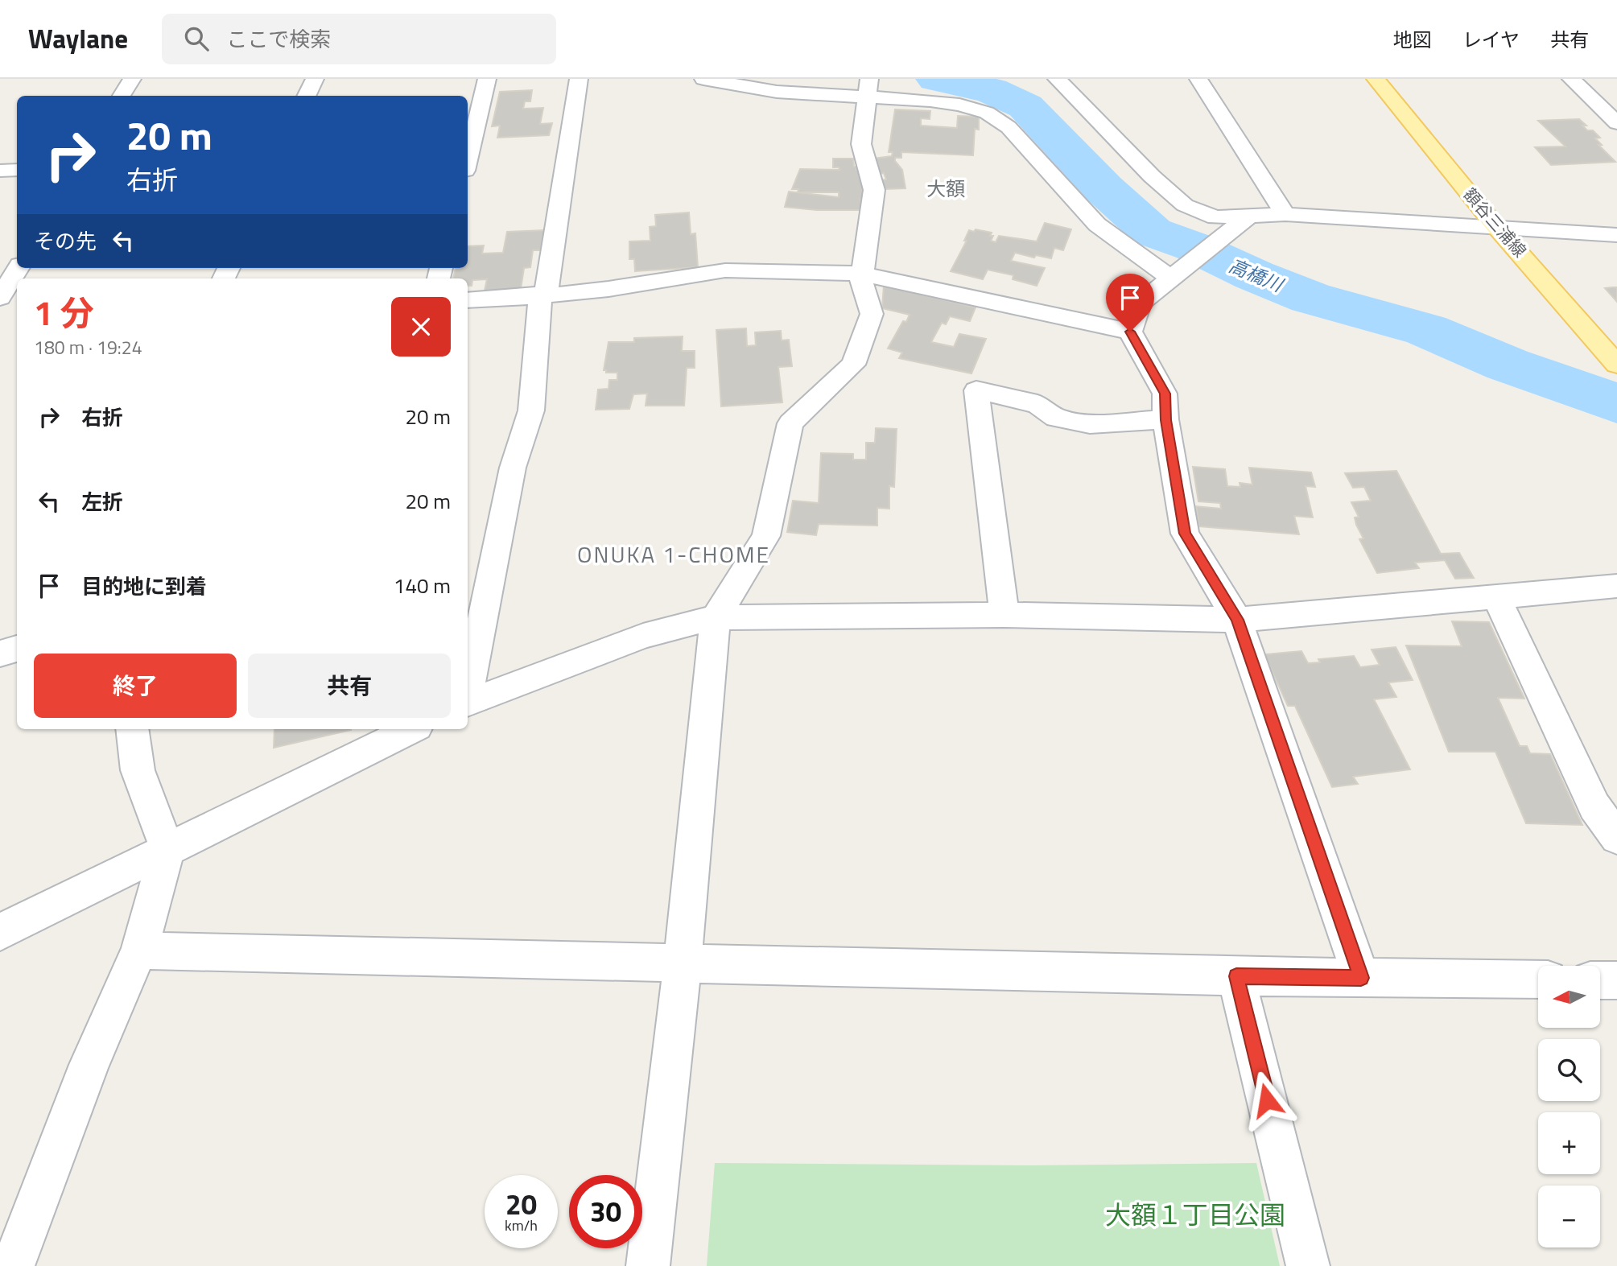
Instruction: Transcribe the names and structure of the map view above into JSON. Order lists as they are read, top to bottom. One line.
{"streets":{"main road":["額谷三浦線"]},"districts":["大額","ONUKA 1-CHOME"],"water":["高橋川"],"parks":["大額１丁目公園"],"north":"left","page":{"header":"Waylane","search":"ここで検索","nav":["地図","レイヤ","共有"],"turn":["20 m","右折"],"then":"その先","heading":["1 分","180 m · 19:24"],"list":[{"name":"右折","value":"20 m"},{"name":"左折","value":"20 m"},{"name":"目的地に到着","value":"140 m"}],"buttons":["終了","共有"],"map_buttons":["+","−"],"speed":"20 km/h","limit":"30"}}
